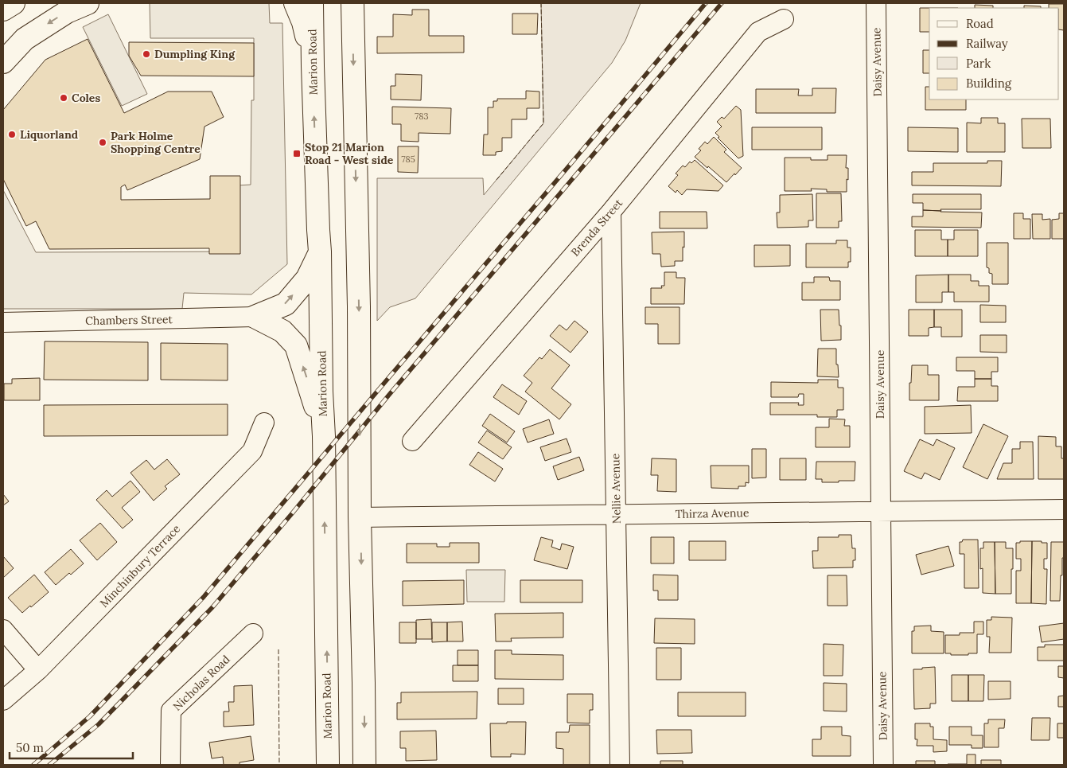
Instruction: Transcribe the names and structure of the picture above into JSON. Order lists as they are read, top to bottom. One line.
{"streets":{"main road":["Marion Road"],"street":["Daisy Avenue","Brenda Street","Chambers Street","Nellie Avenue","Thirza Avenue","Minchinbury Terrace","Nicholas Road"]},"crossings":[["Daisy Avenue","Thirza Avenue"],["Brenda Street","Nellie Avenue"],["Nellie Avenue","Thirza Avenue"]],"places":{"other":["Dumpling King","Coles","Liquorland","Park Holme Shopping Centre"],"transit":["Stop 21 Marion Road - West side"]},"house_numbers":["783","785"],"legend":["Road","Railway","Park","Building"],"scale_bar":"50 m"}
